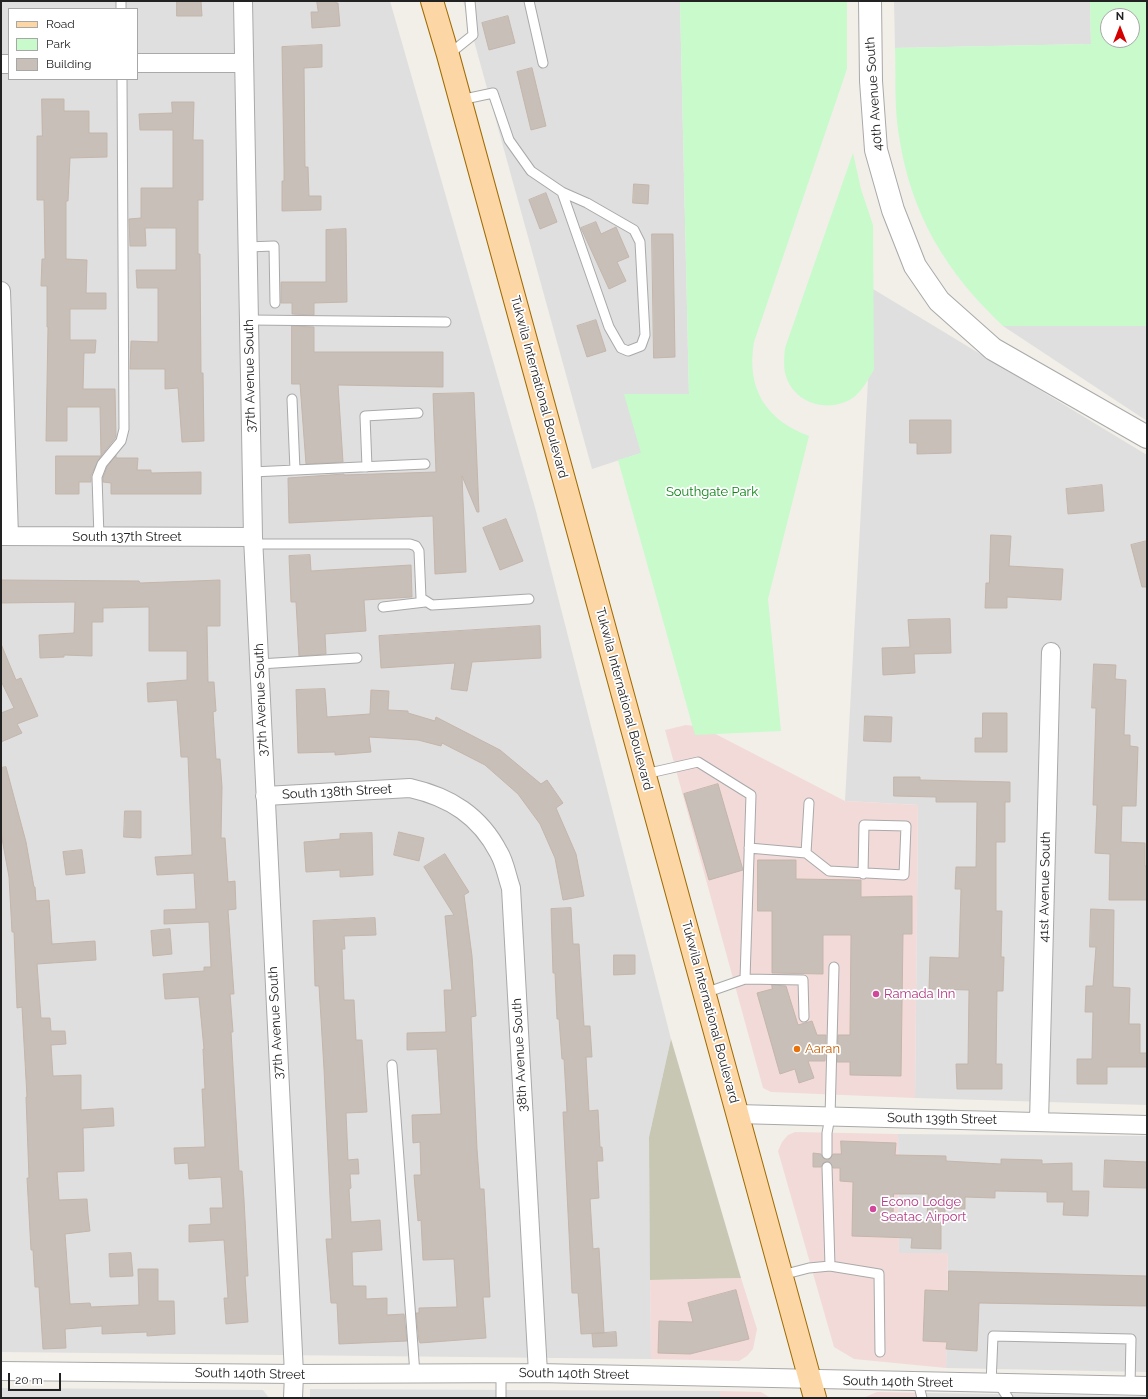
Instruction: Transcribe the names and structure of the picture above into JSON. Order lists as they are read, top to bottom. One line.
{"streets":{"main road":["Tukwila International Boulevard"],"street":["40th Avenue South","37th Avenue South","South 137th Street","South 138th Street","41st Avenue South","38th Avenue South","South 139th Street","South 140th Street"]},"crossings":[["37th Avenue South","South 137th Street"],["37th Avenue South","South 138th Street"],["37th Avenue South","South 140th Street"],["Tukwila International Boulevard","South 139th Street"],["Tukwila International Boulevard","South 140th Street"],["South 138th Street","38th Avenue South"],["41st Avenue South","South 139th Street"],["38th Avenue South","South 140th Street"]],"parks":["Southgate Park"],"places":["Ramada Inn","Aaran","Econo Lodge Seatac Airport"],"legend":["Road","Park","Building"],"scale_bar":"20 m","north":"top"}
